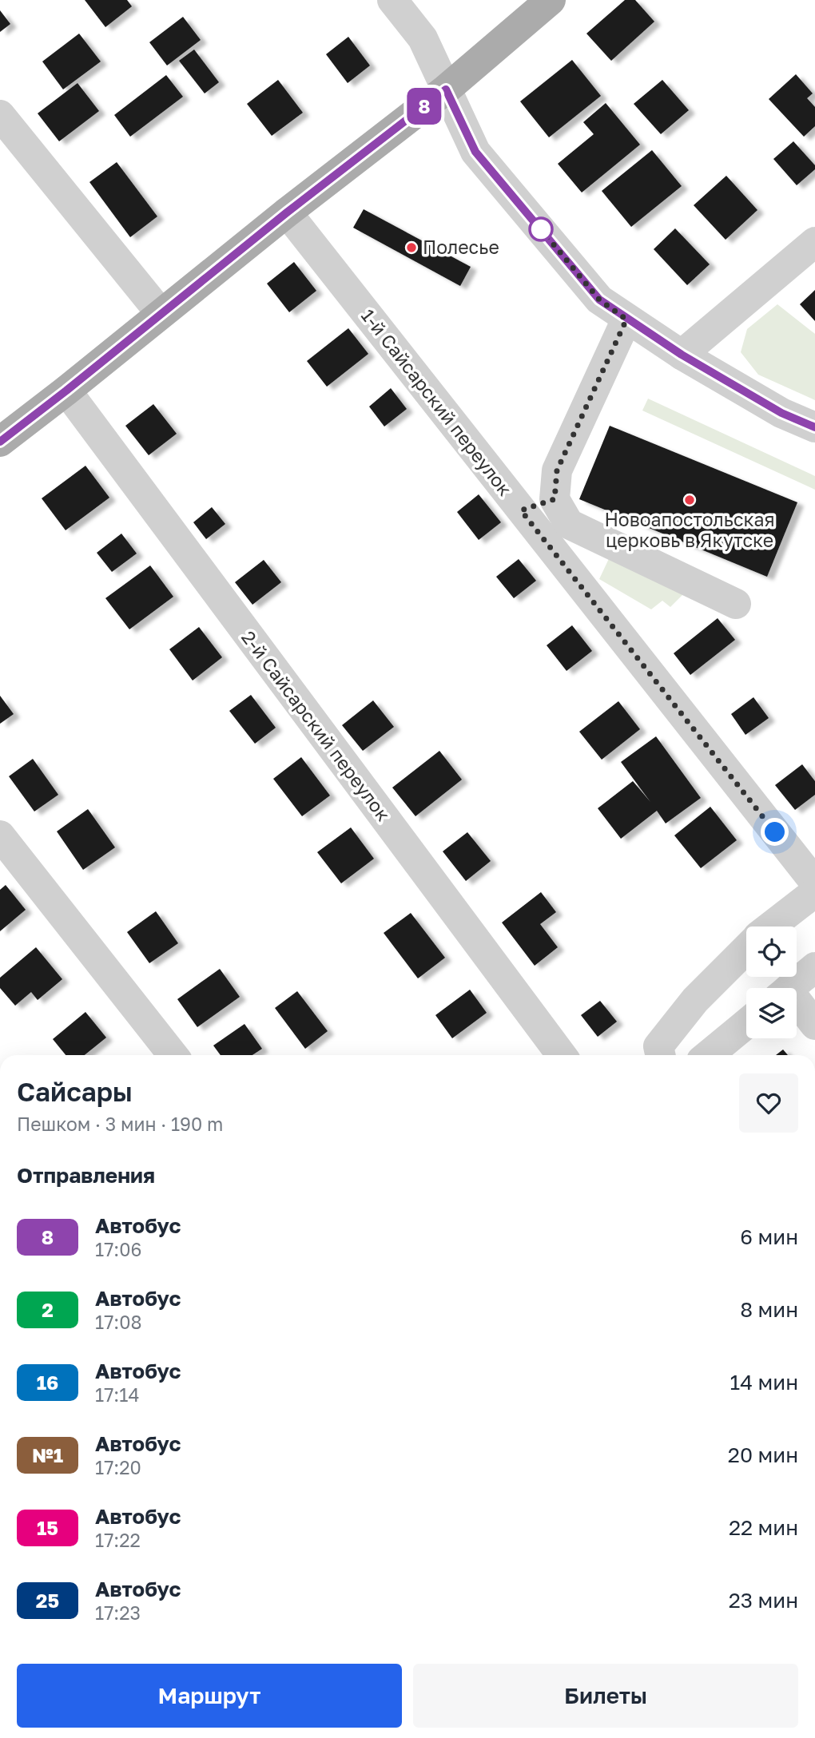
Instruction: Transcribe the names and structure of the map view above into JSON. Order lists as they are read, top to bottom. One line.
{"streets":{"street":["1-й Сайсарский переулок","2-й Сайсарский переулок"]},"places":["Полесье","Новоапостольская церковь в Якутске"],"lines":["bus line 8"],"page":{"on_map":"8","heading":[["Сайсары","Пешком · 3 мин · 190 m"],"Отправления"],"list":[{"mark":"8","name":"Автобус","note":"17:06","value":"6 мин"},{"mark":"2","name":"Автобус","note":"17:08","value":"8 мин"},{"mark":"16","name":"Автобус","note":"17:14","value":"14 мин"},{"mark":"№1","name":"Автобус","note":"17:20","value":"20 мин"},{"mark":"15","name":"Автобус","note":"17:22","value":"22 мин"},{"mark":"25","name":"Автобус","note":"17:23","value":"23 мин"}],"buttons":["Маршрут","Билеты"]}}
